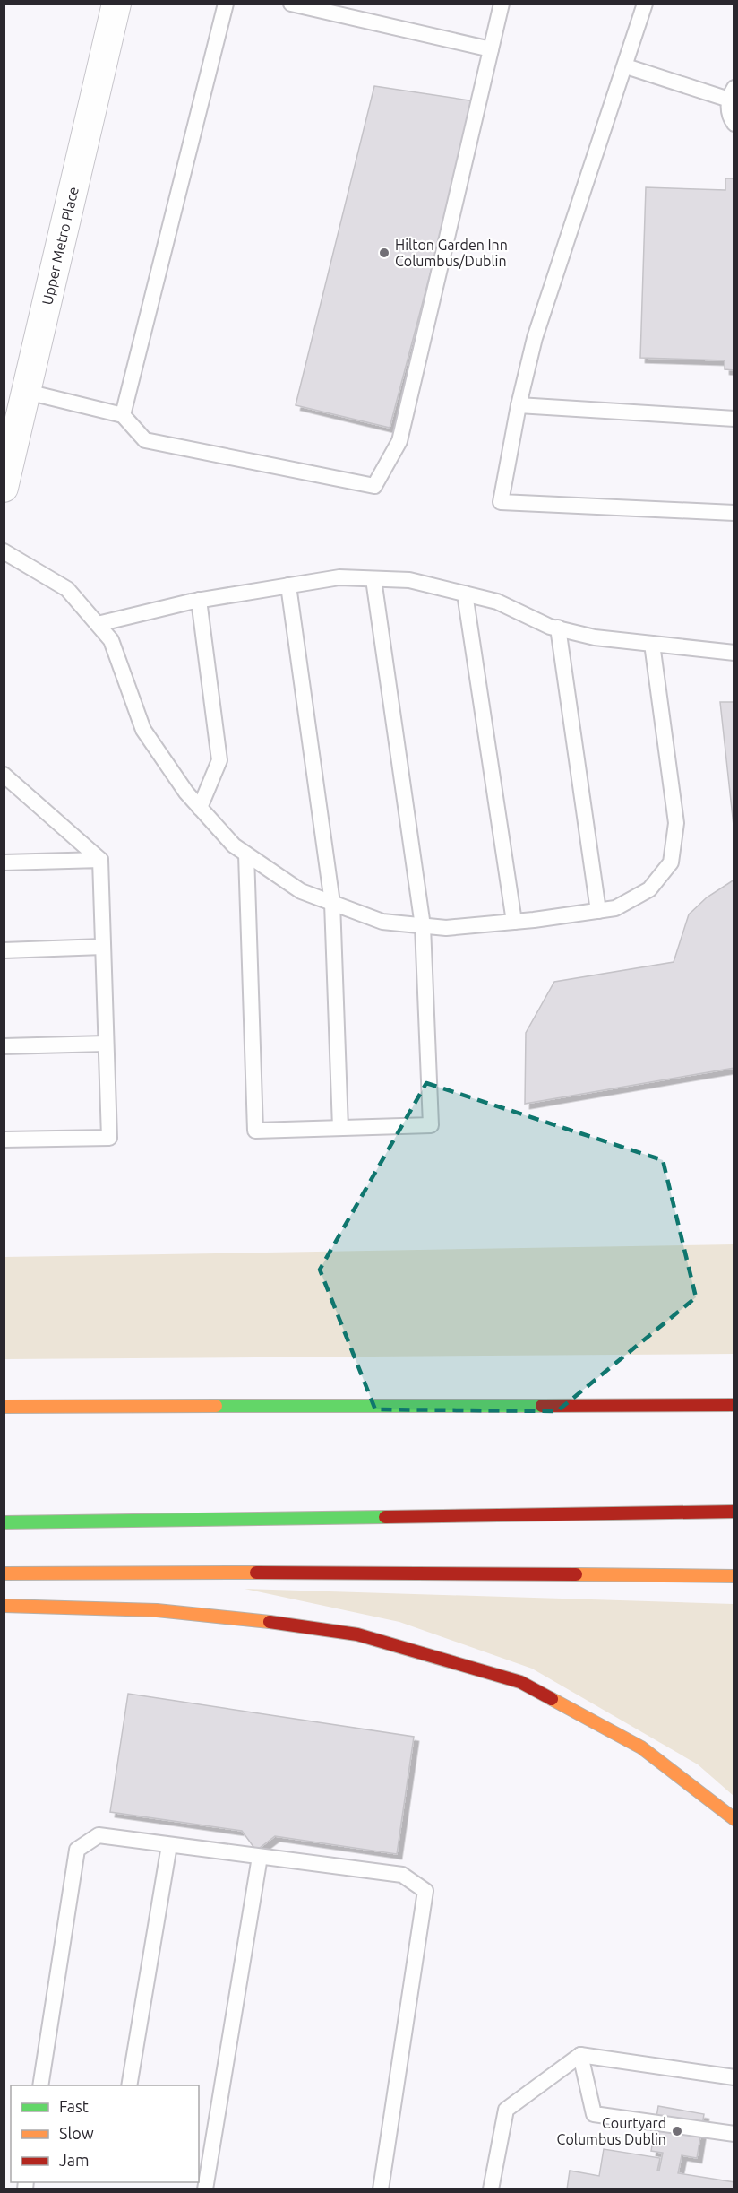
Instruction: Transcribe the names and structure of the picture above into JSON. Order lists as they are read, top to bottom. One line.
{"streets":{"street":["Upper Metro Place"]},"places":["Hilton Garden Inn Columbus/Dublin","Courtyard Columbus Dublin"],"legend":["Fast","Slow","Jam"]}
